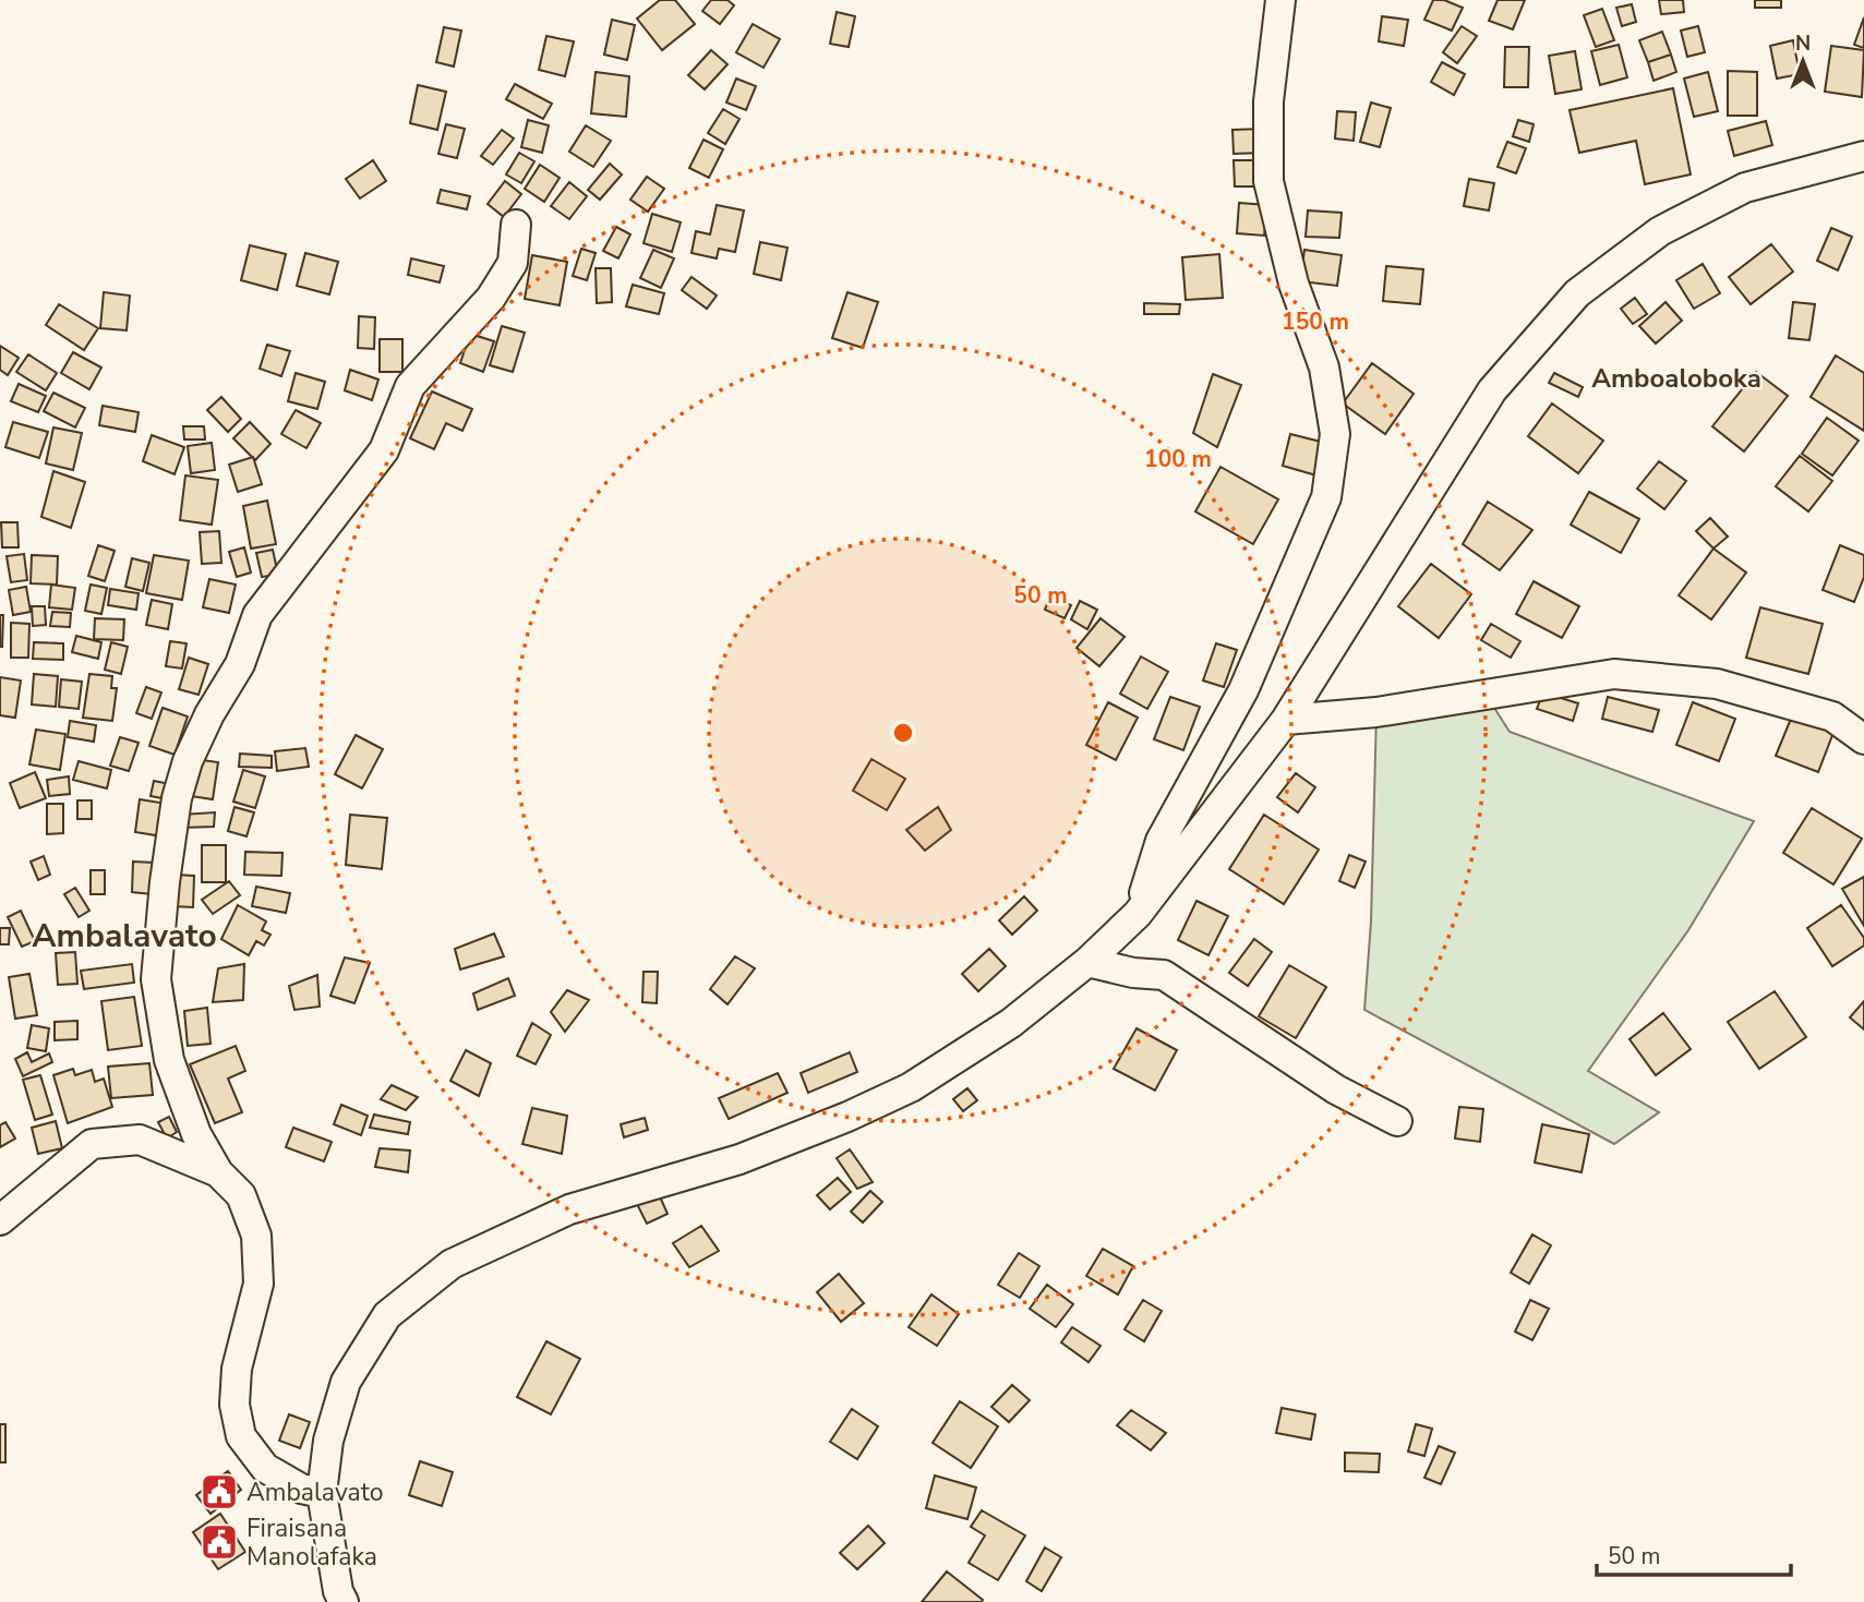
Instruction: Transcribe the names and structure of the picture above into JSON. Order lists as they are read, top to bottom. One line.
{"districts":["Amboaloboka","Ambalavato"],"places":{"public building":["Ambalavato","Firaisana Manolafaka"]},"scale_bar":"50 m","north":"top","rings":["150 m","100 m","50 m"]}
